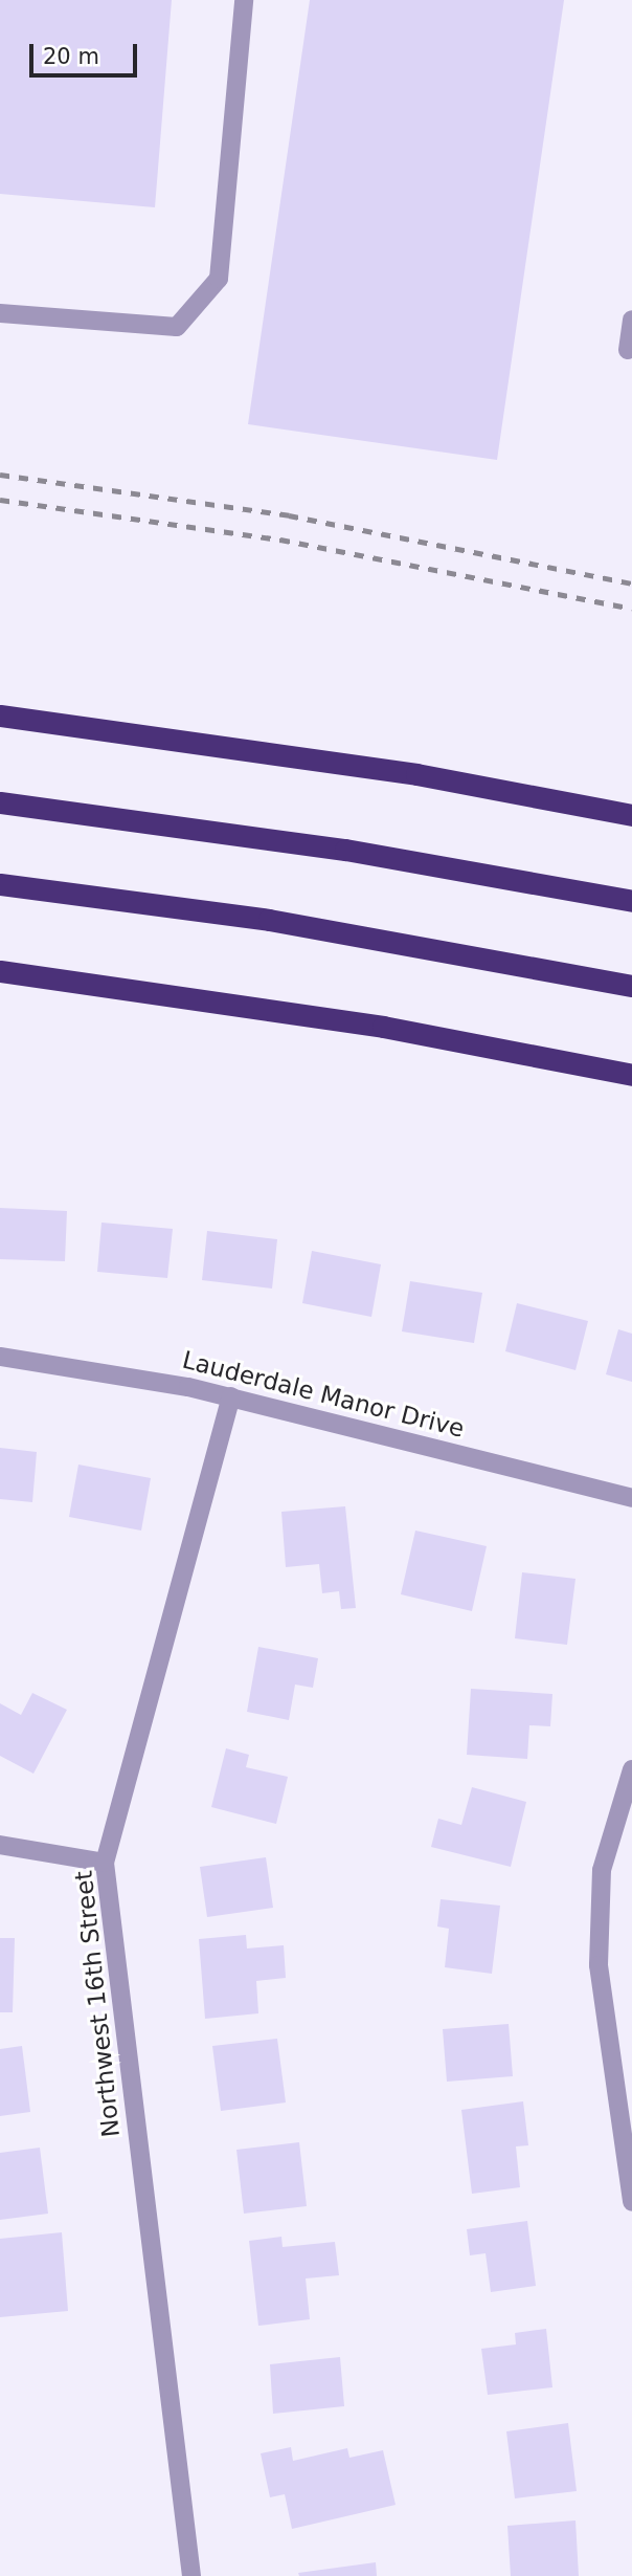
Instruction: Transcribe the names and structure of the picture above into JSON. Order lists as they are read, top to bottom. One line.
{"streets":{"street":["Lauderdale Manor Drive","Northwest 16th Street"]},"crossings":[["Lauderdale Manor Drive","Northwest 16th Street"]],"scale_bar":"20 m"}
